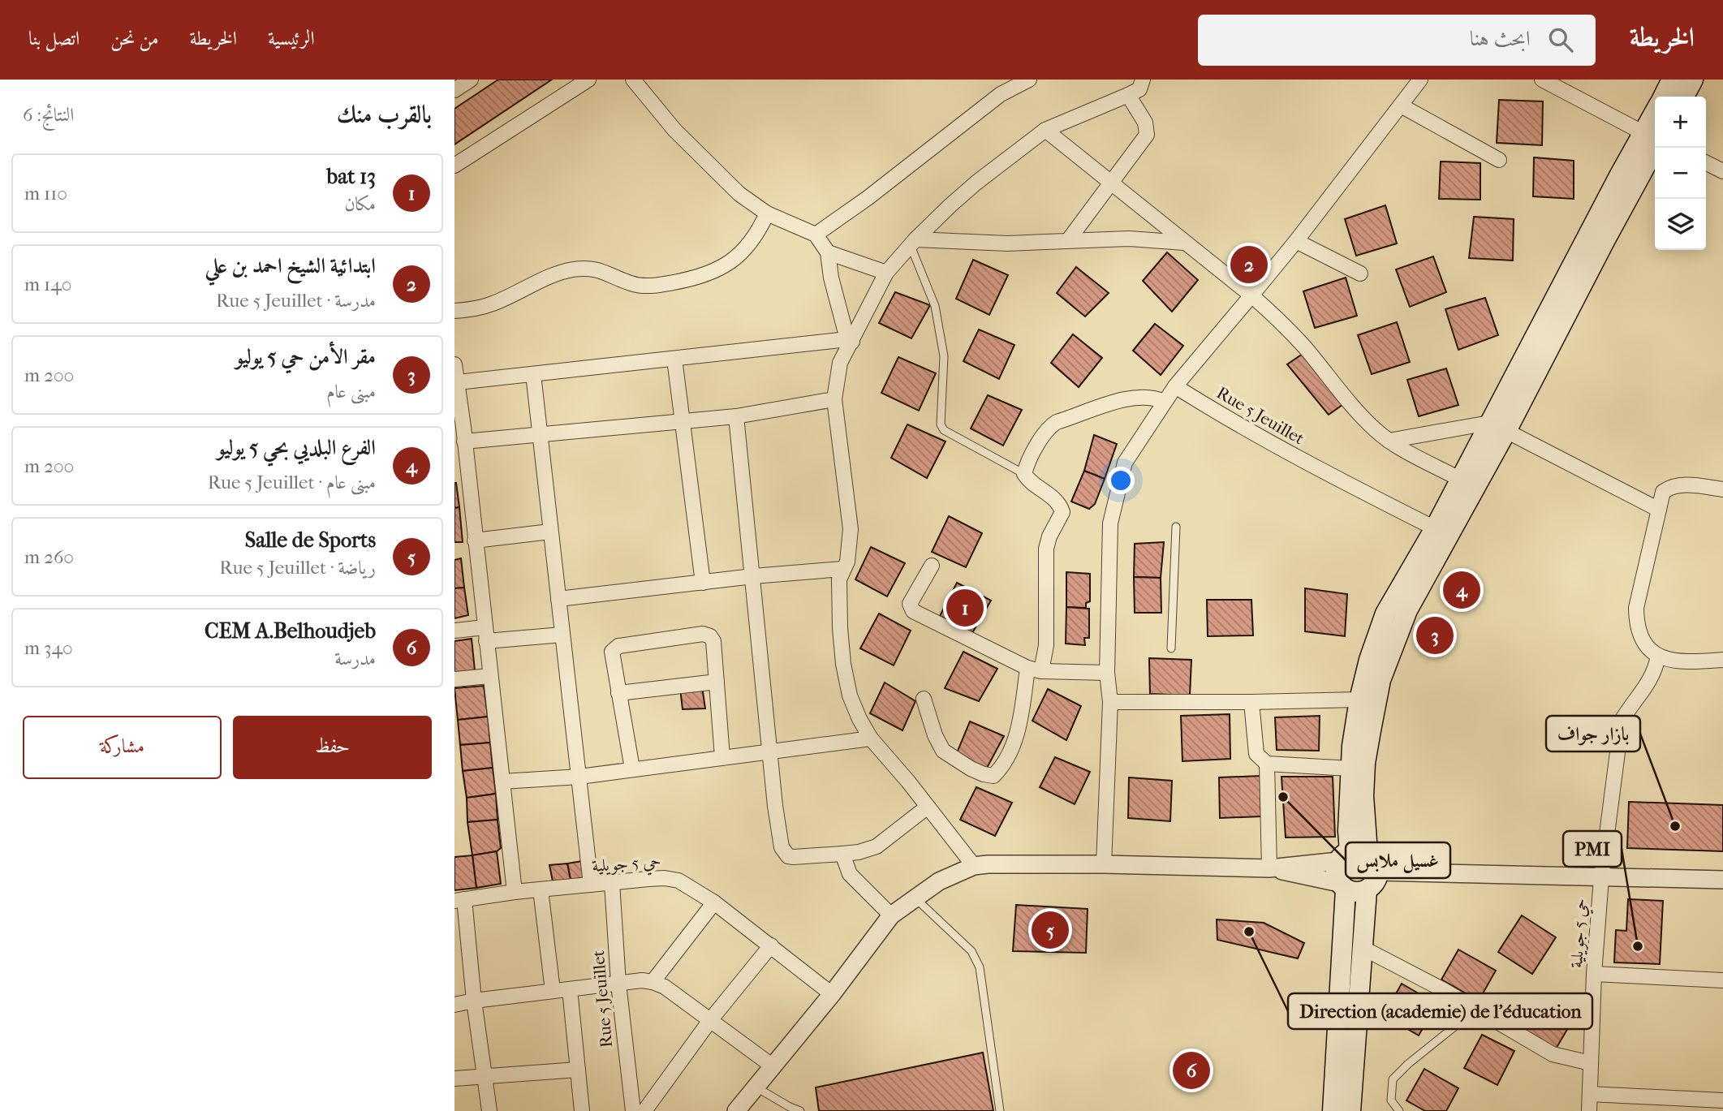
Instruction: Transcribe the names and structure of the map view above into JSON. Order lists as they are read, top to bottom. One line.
{"streets":{"street":["Rue 5 Jeuillet","حي 5 جويلية"]},"crossings":[["Rue 5 Jeuillet","حي 5 جويلية"]],"places":["غسيل ملابس","بازار جواف","Direction (academie) de l'éducation","PMI"],"page":{"header":"الخريطة","search":"ابحث هنا","nav":["الرئيسية","الخريطة","من نحن","اتصل بنا"],"heading":["بالقرب منك","النتائج: 6"],"map_buttons":["+","−"],"list":[{"mark":"1","name":"bat 13","note":"مكان","value":"110 m"},{"mark":"2","name":"ابتدائية الشيخ احمد بن علي","note":"مدرسة · Rue 5 Jeuillet","value":"140 m"},{"mark":"3","name":"مقر الأمن حي 5 يوليو","note":"مبنى عام","value":"200 m"},{"mark":"4","name":"الفرع البلديي بحي 5 يوليو","note":"مبنى عام · Rue 5 Jeuillet","value":"200 m"},{"mark":"5","name":"Salle de Sports","note":"رياضة · Rue 5 Jeuillet","value":"260 m"},{"mark":"6","name":"CEM A.Belhoudjeb","note":"مدرسة","value":"340 m"}],"pins":["2","4","1","3","5","6"],"buttons":["حفظ","مشاركة"]}}
